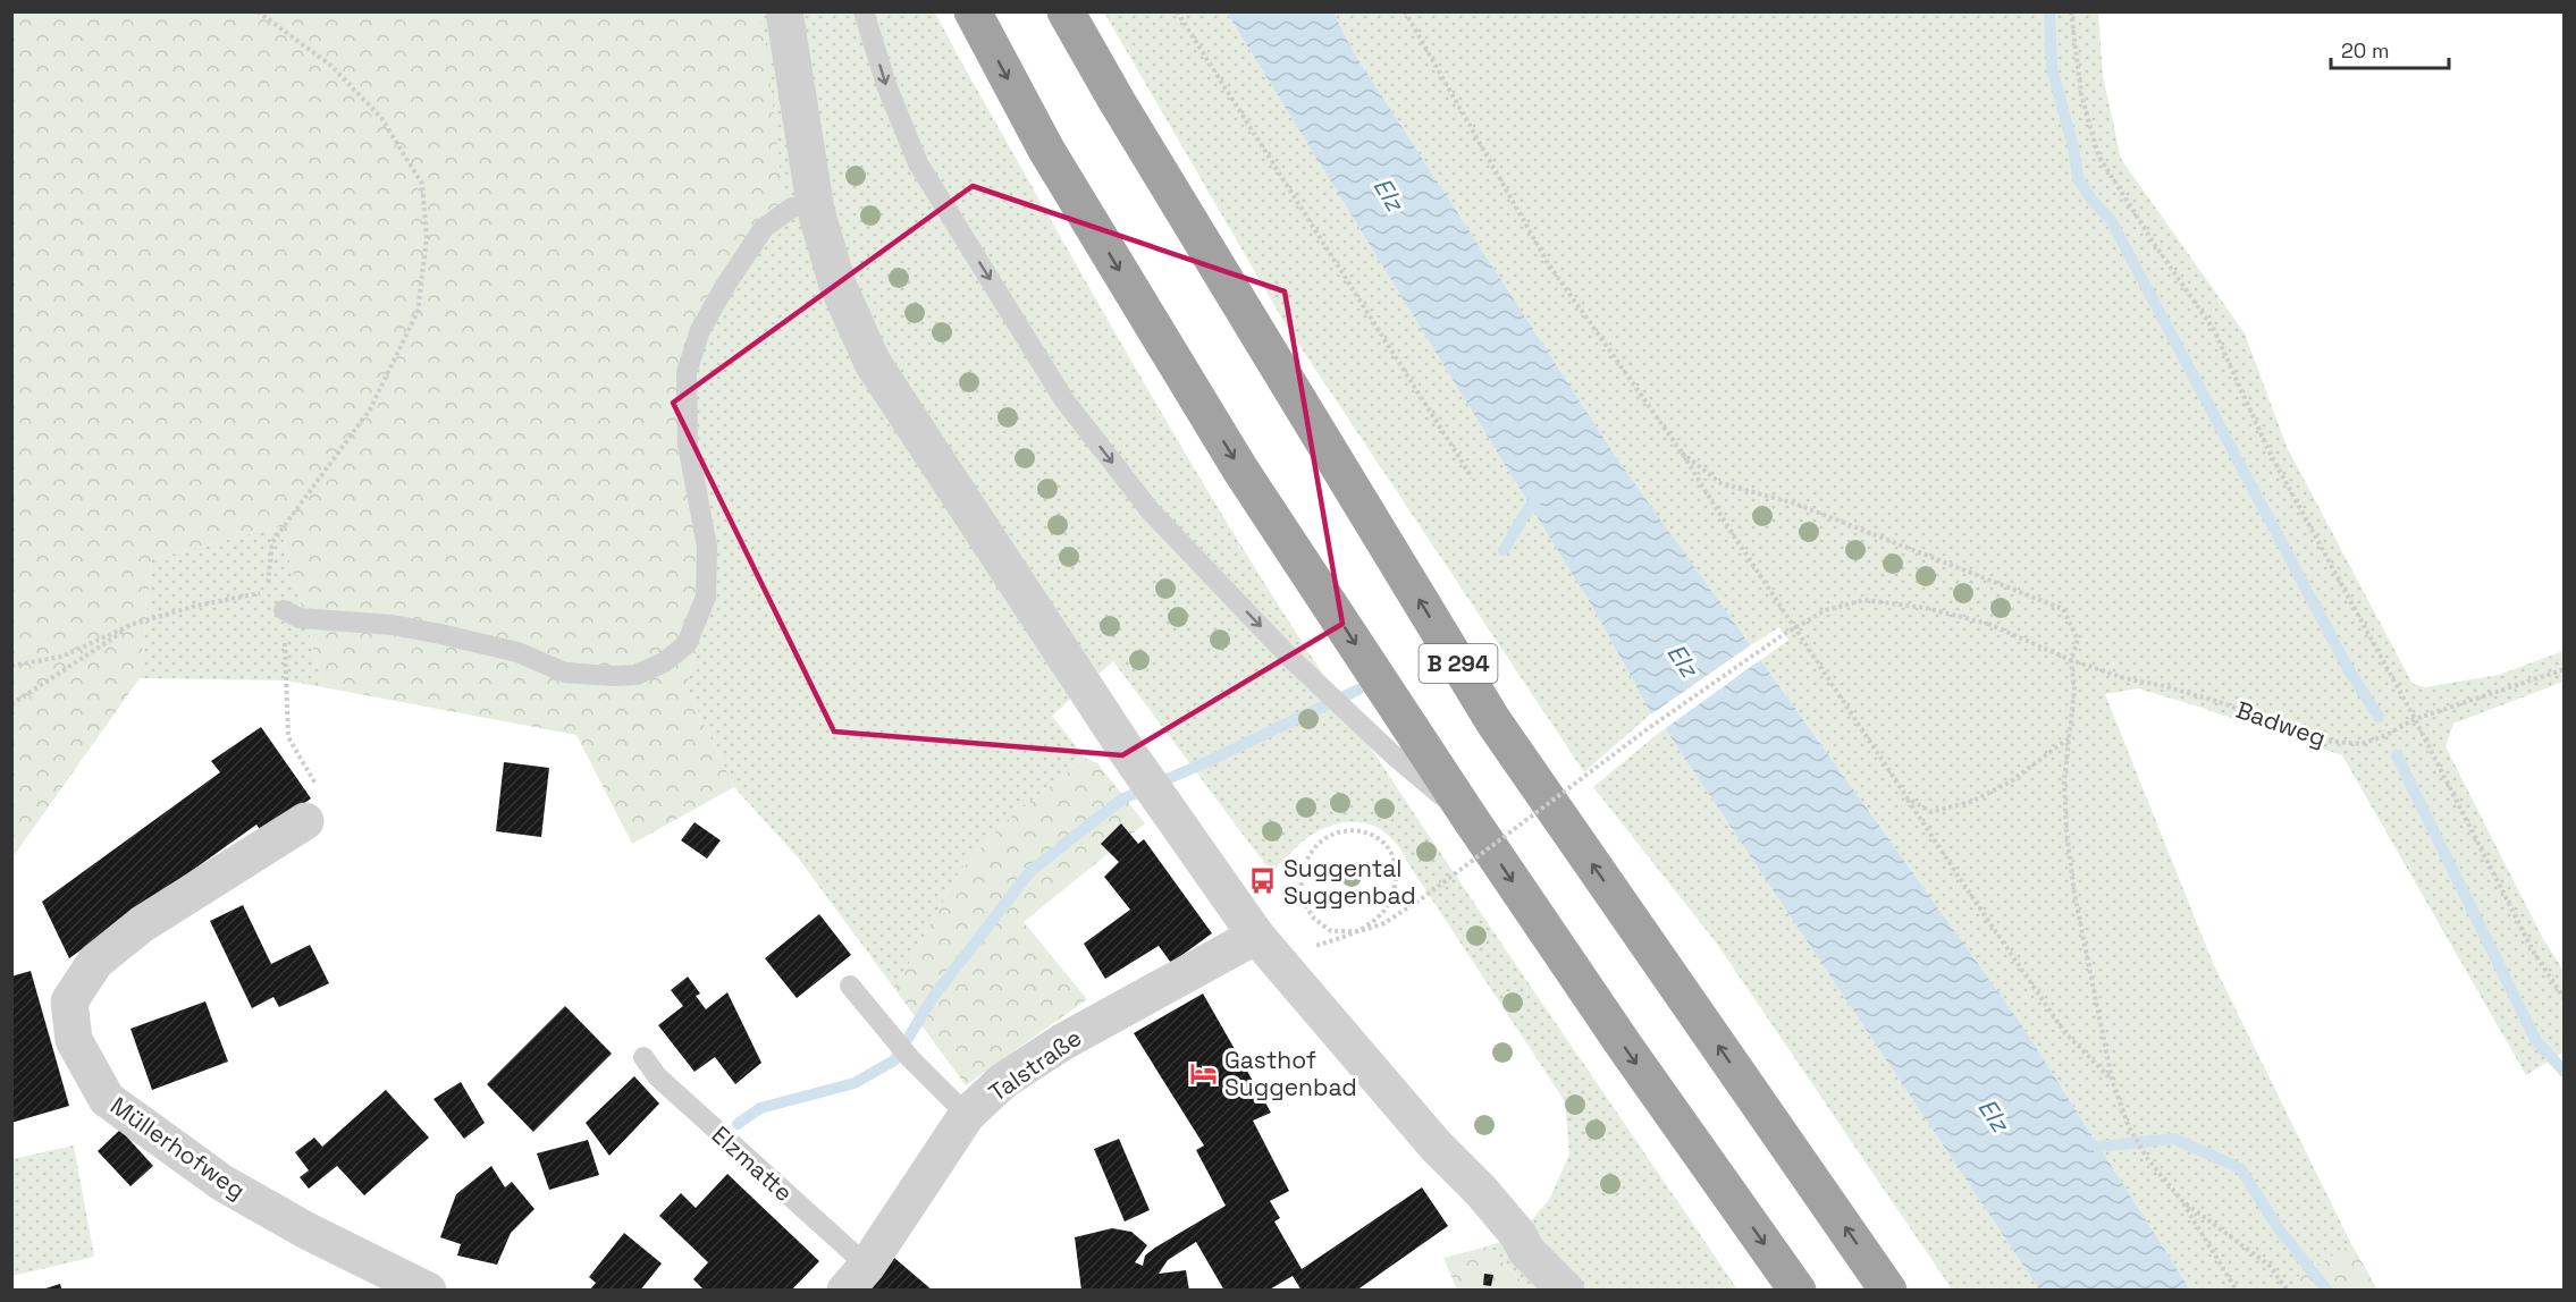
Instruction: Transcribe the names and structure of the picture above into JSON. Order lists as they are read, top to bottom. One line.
{"streets":{"highway":["B 294"],"street":["Talstraße","Müllerhofweg"],"lane":["Elzmatte"],"path":["Badweg"]},"crossings":[["Badweg","Talstraße"],["Talstraße","Elzmatte"]],"water":["Elz"],"places":{"bus stop":["Suggental Suggenbad"],"hotel":["Gasthof Suggenbad"]},"scale_bar":"20 m"}
